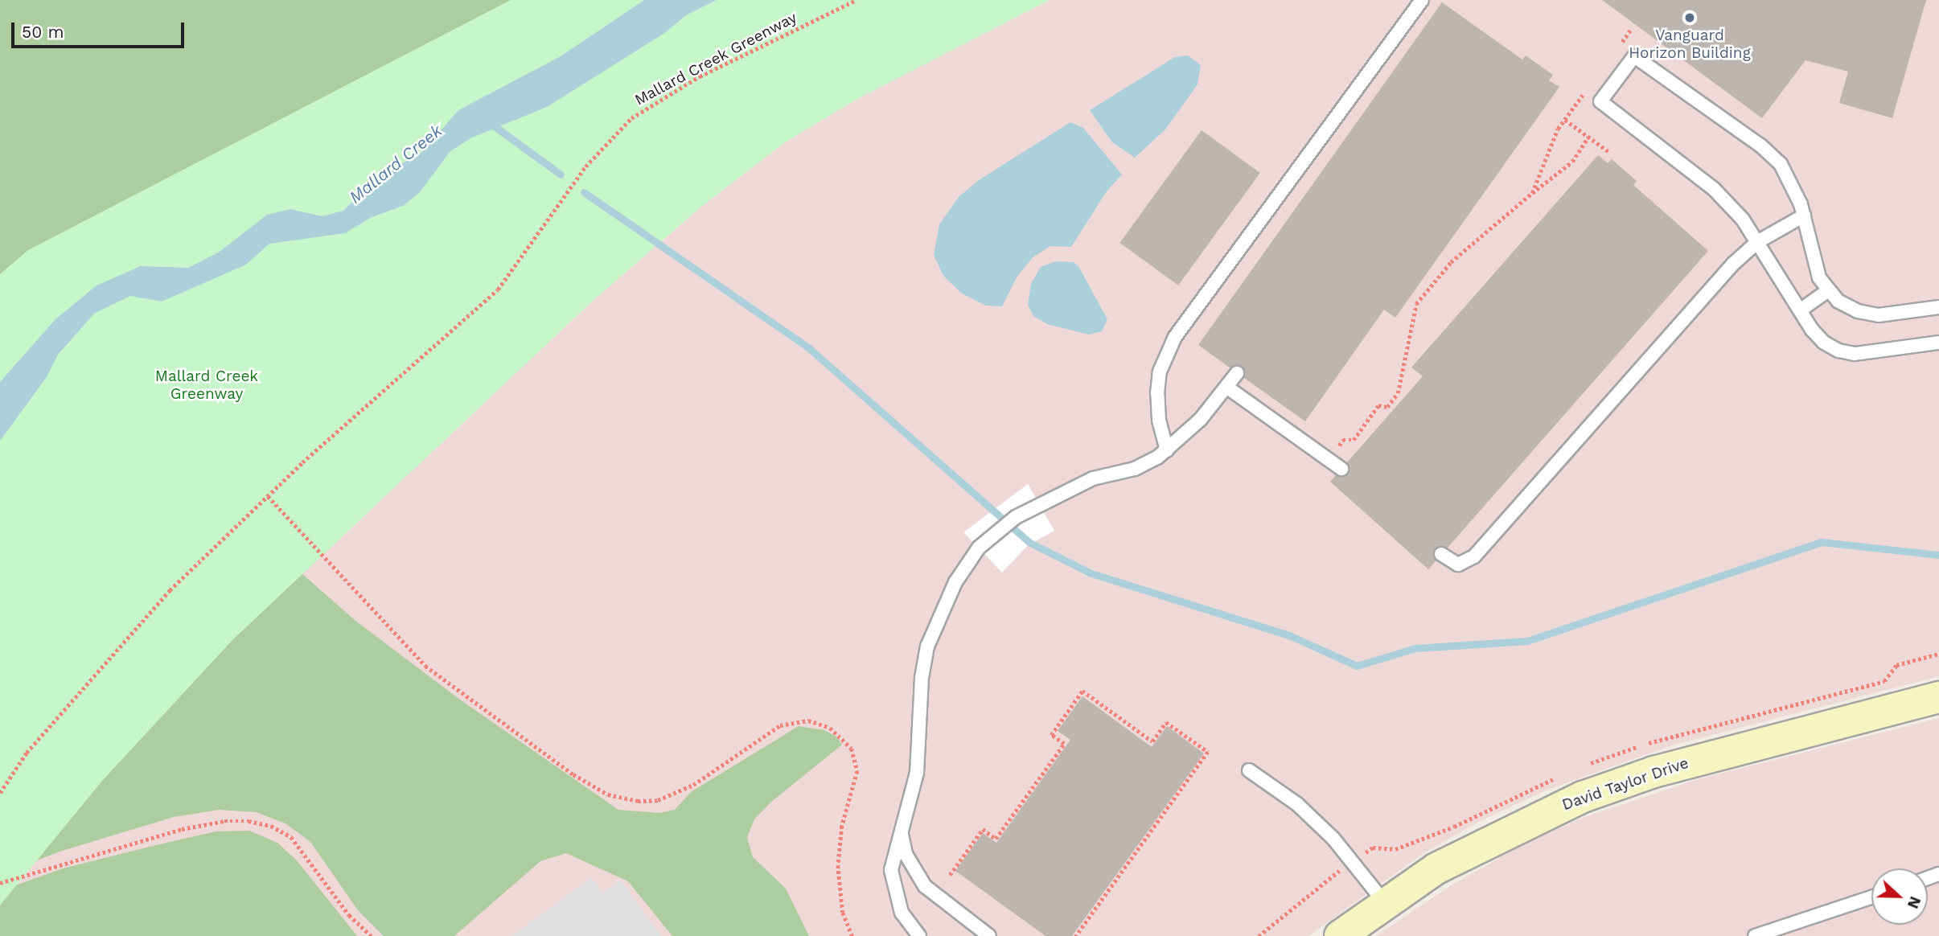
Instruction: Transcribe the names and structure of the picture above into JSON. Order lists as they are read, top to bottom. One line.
{"streets":{"street":["David Taylor Drive"],"path":["Mallard Creek Greenway"]},"water":["Mallard Creek"],"parks":["Mallard Creek Greenway"],"places":["Vanguard Horizon Building"],"scale_bar":"50 m","north":"right"}
